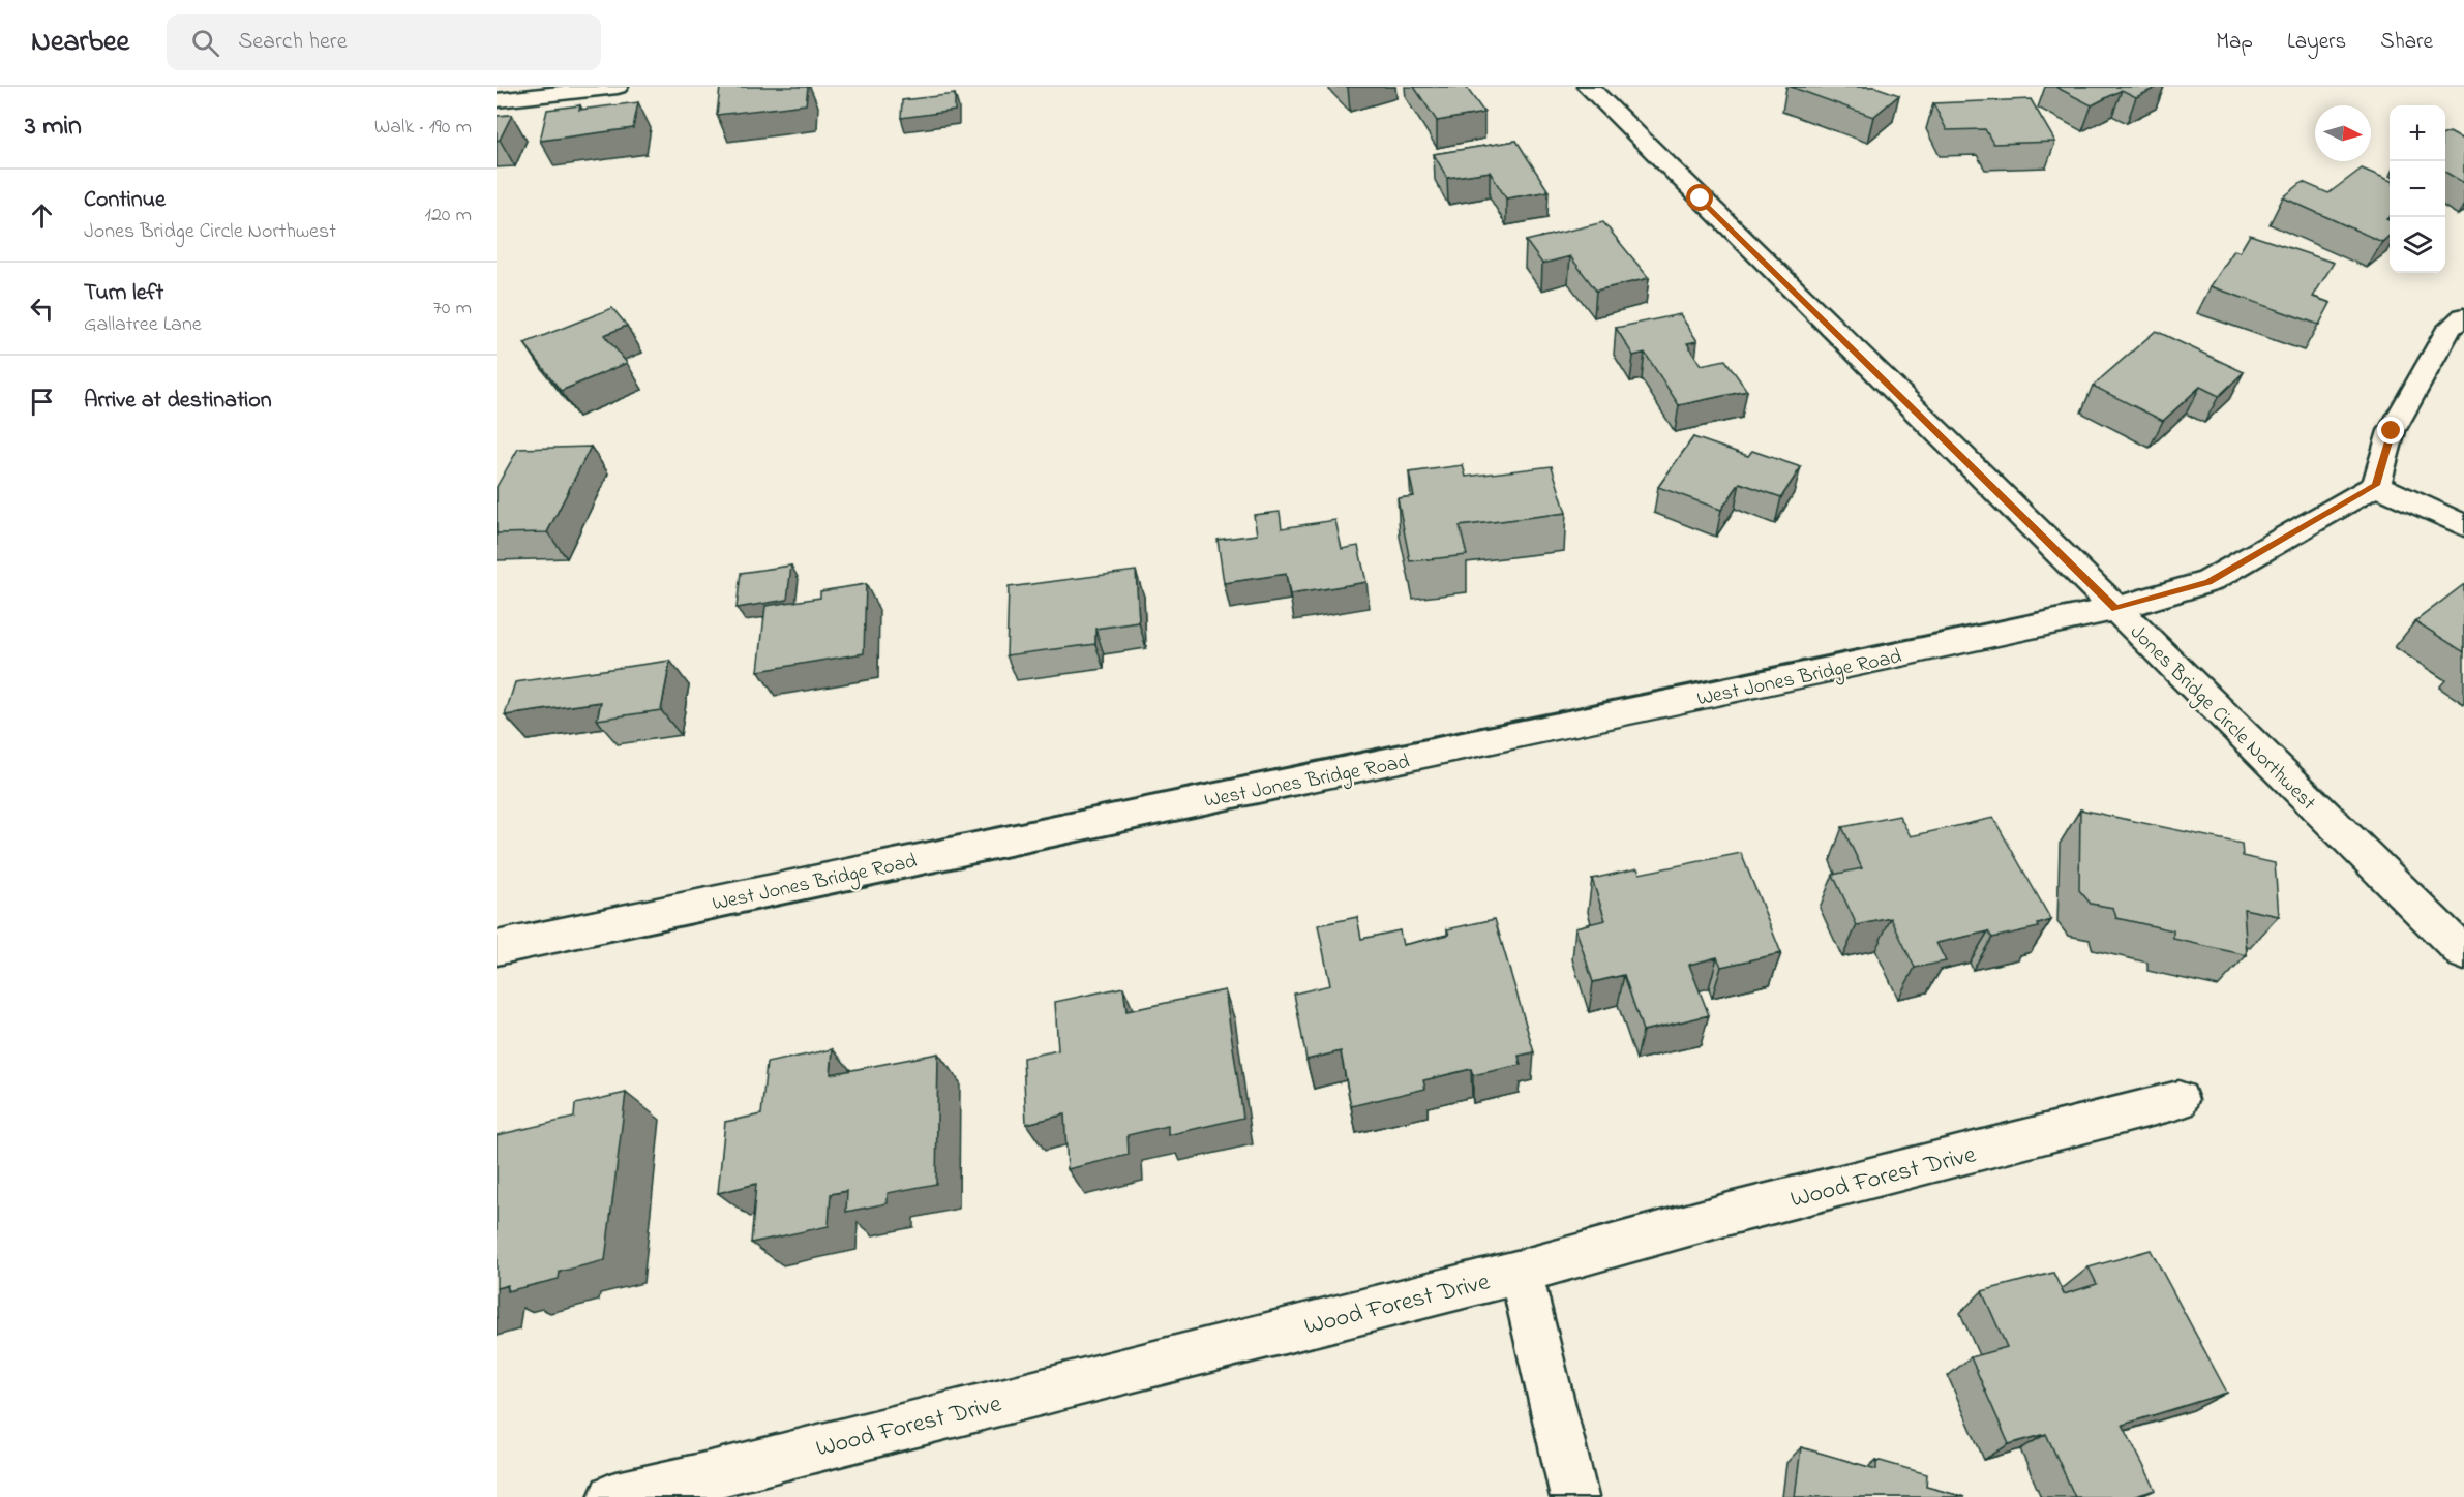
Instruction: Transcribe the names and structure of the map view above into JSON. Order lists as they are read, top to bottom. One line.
{"streets":{"street":["West Jones Bridge Road","Jones Bridge Circle Northwest","Wood Forest Drive"]},"crossings":[["West Jones Bridge Road","Jones Bridge Circle Northwest"]],"north":"right","page":{"header":"Nearbee","search":"Search here","nav":["Map","Layers","Share"],"heading":["3 min","Walk · 190 m"],"map_buttons":["+","−"],"list":[["Continue","Jones Bridge Circle Northwest","120 m"],["Turn left","Gallatree Lane","70 m"],"Arrive at destination"]}}
